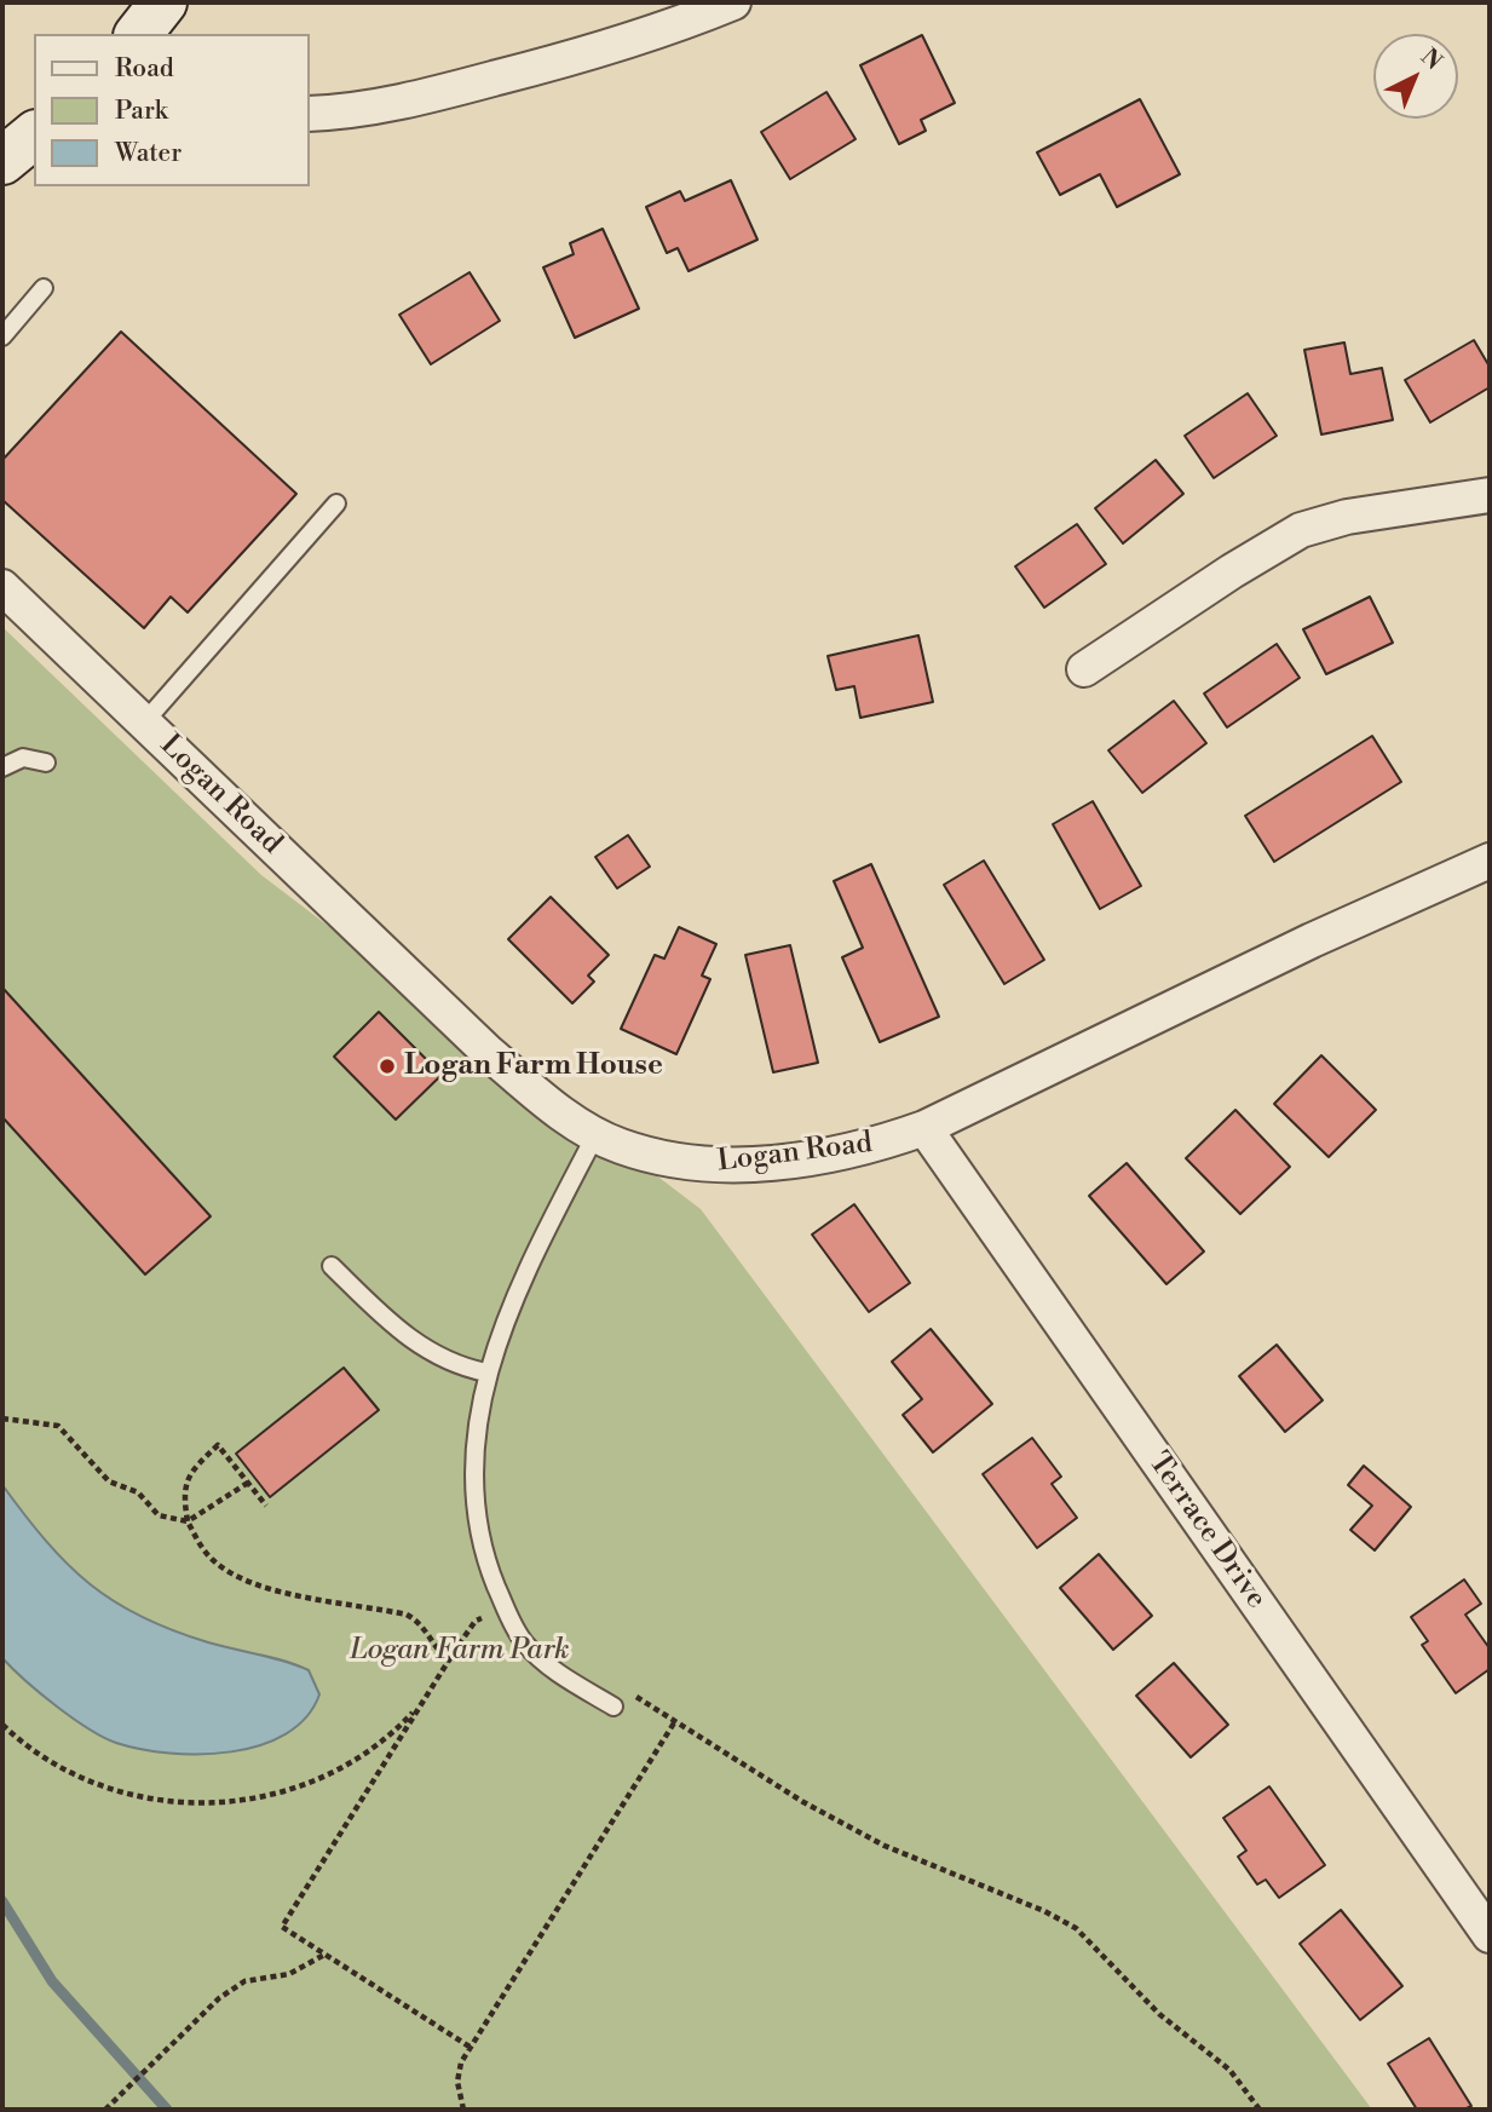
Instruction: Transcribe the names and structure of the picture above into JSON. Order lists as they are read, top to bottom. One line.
{"streets":{"street":["Logan Road","Terrace Drive"]},"crossings":[["Logan Road","Terrace Drive"]],"parks":["Logan Farm Park"],"places":["Logan Farm House"],"legend":["Road","Park","Water"],"north":"top right"}
